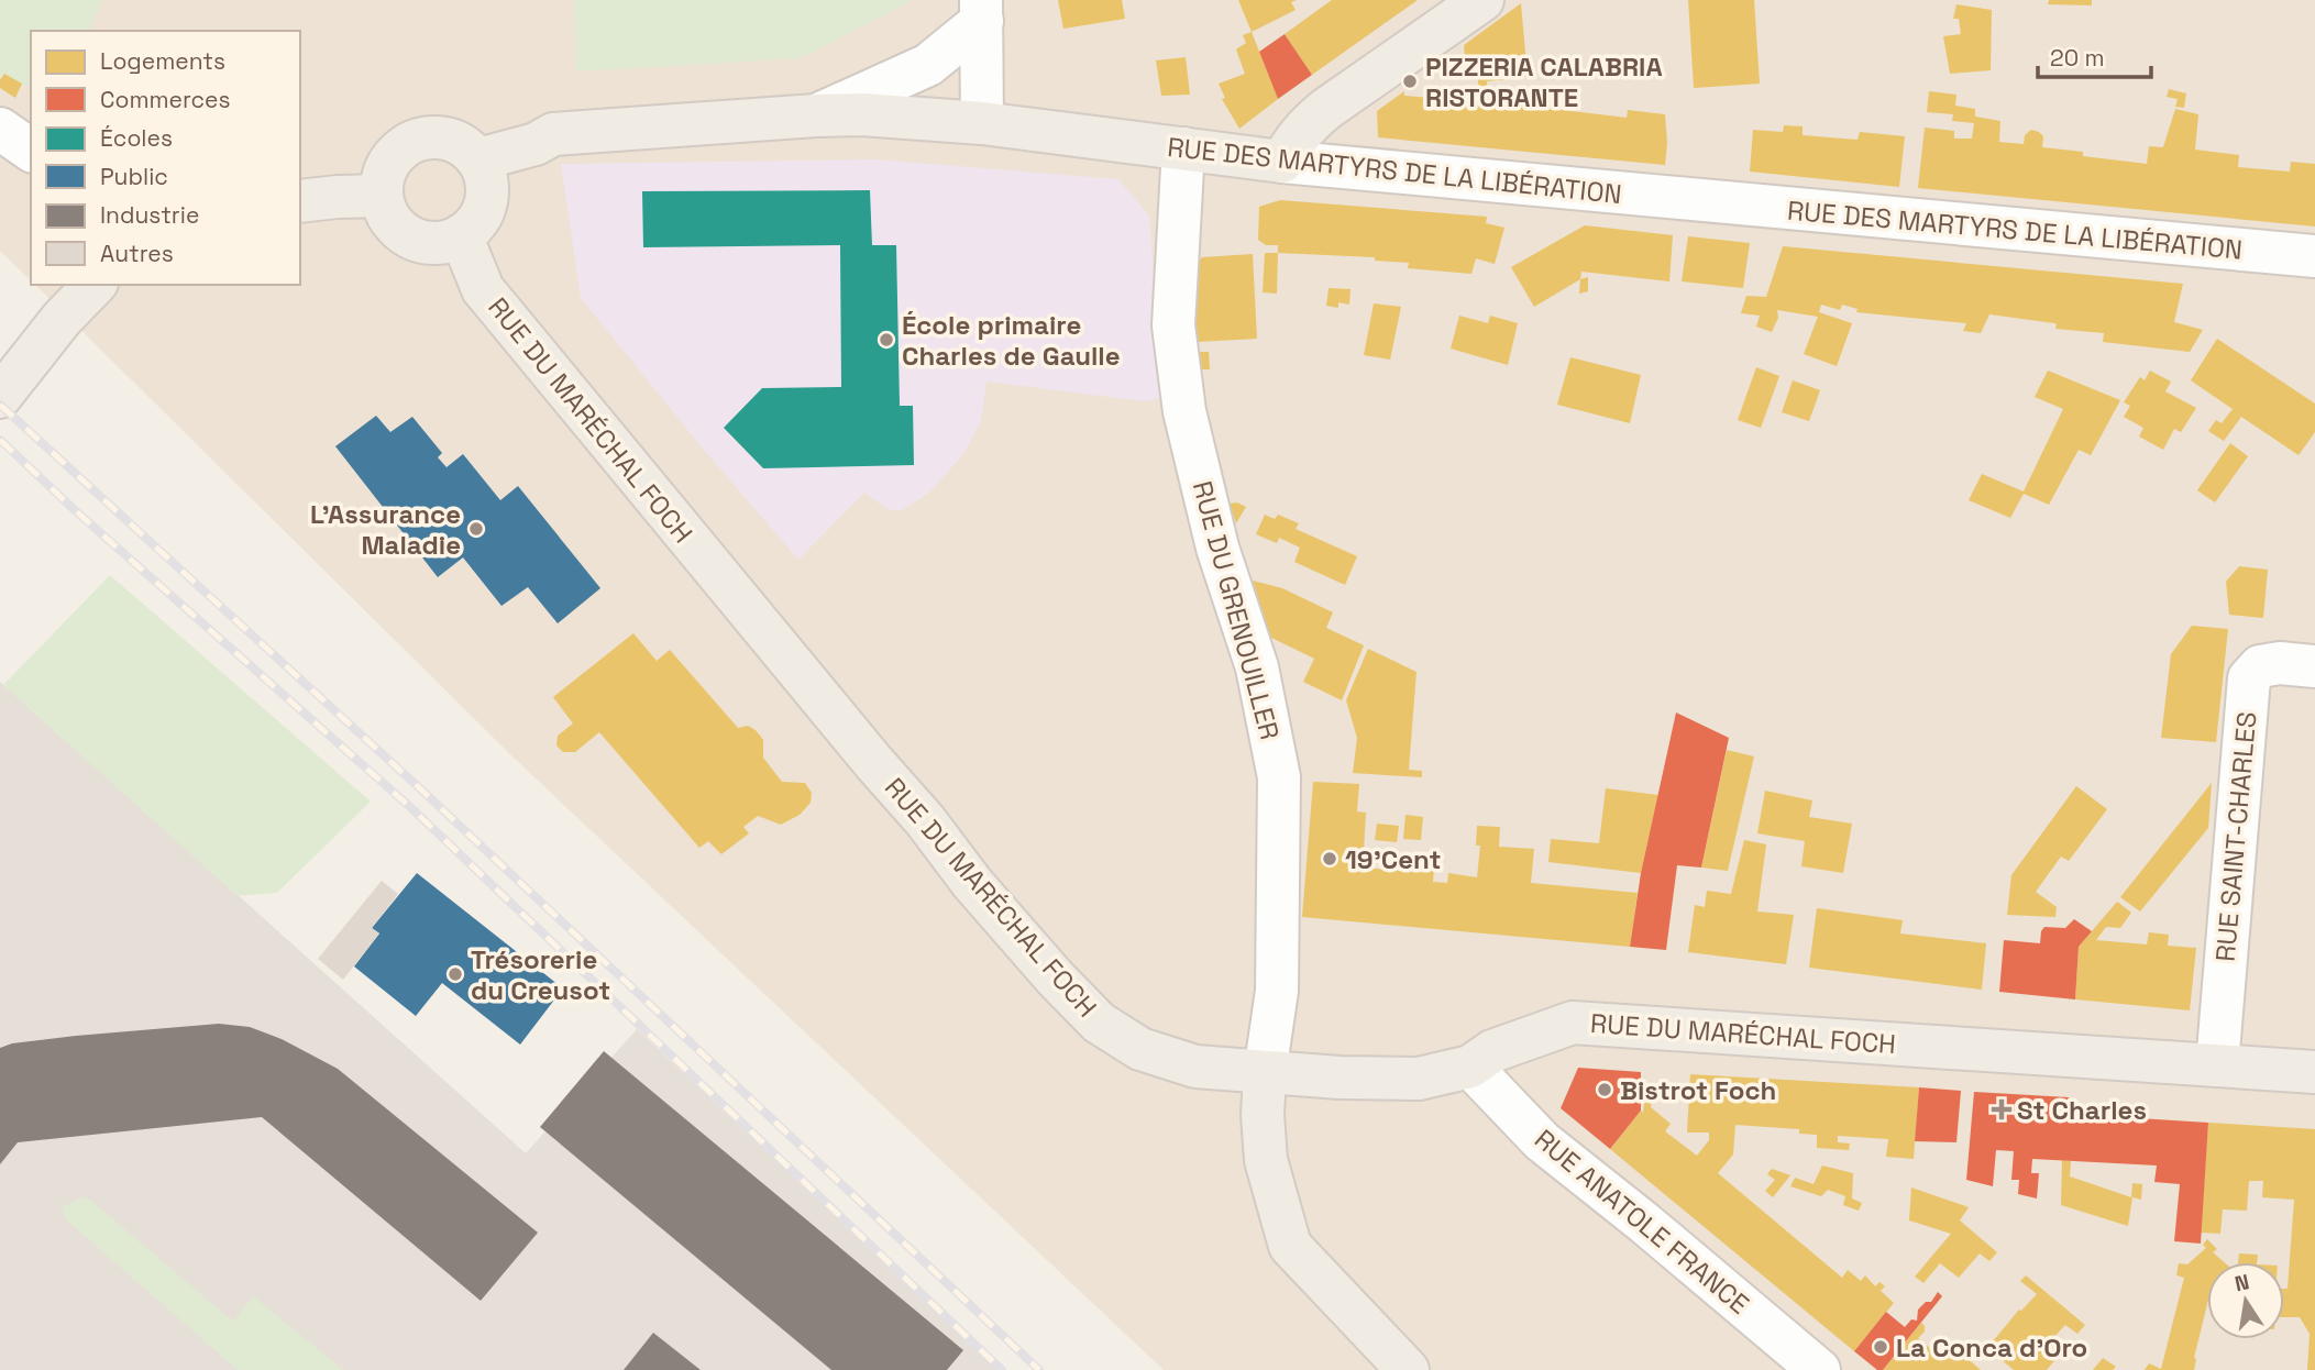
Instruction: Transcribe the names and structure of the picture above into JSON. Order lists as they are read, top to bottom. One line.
{"streets":{"main road":["RUE DES MARTYRS DE LA LIBÉRATION","RUE DU MARÉCHAL FOCH"],"street":["RUE DU GRENOUILLER","RUE SAINT-CHARLES","RUE ANATOLE FRANCE"]},"crossings":[["RUE DES MARTYRS DE LA LIBÉRATION","RUE DU MARÉCHAL FOCH"],["RUE DES MARTYRS DE LA LIBÉRATION","RUE DU GRENOUILLER"],["RUE DU MARÉCHAL FOCH","RUE DU GRENOUILLER"],["RUE DU MARÉCHAL FOCH","RUE SAINT-CHARLES"],["RUE DU MARÉCHAL FOCH","RUE ANATOLE FRANCE"]],"places":{"other":["PIZZERIA CALABRIA RISTORANTE","École primaire Charles de Gaulle","L'Assurance Maladie","19'Cent","Trésorerie du Creusot","Bistrot Foch","La Conca d'Oro"],"health":["St Charles"]},"legend":["Logements","Commerces","Écoles","Public","Industrie","Autres"],"scale_bar":"20 m","north":"top"}
